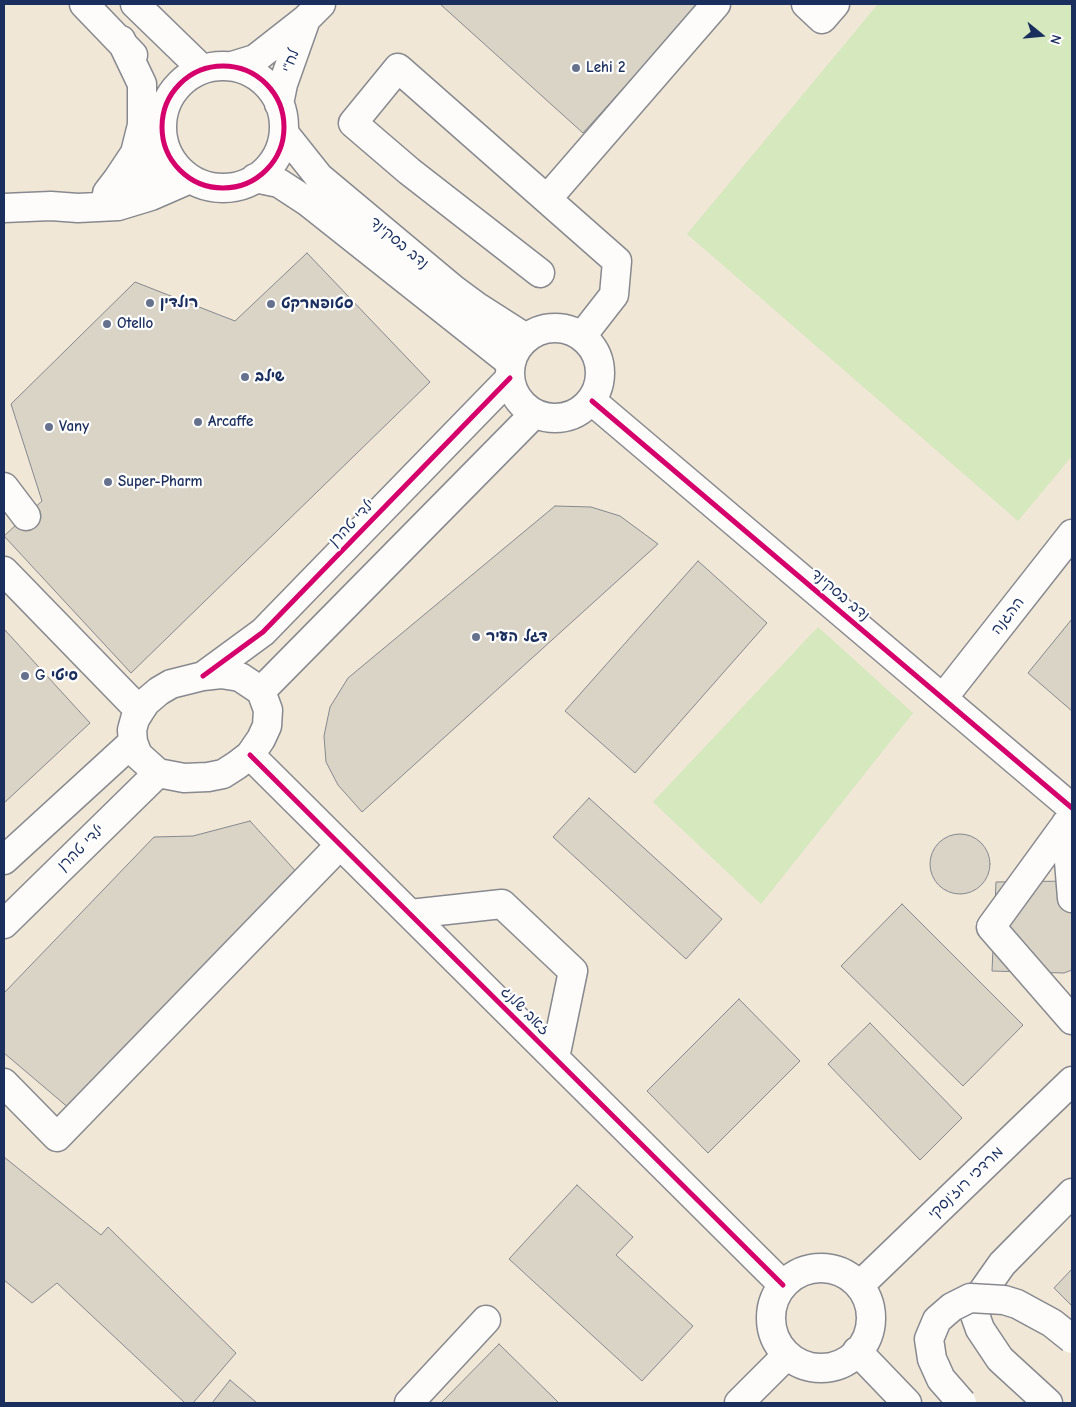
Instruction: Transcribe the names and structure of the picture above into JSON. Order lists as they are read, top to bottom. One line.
{"streets":{"street":["לח\"י","נדב בסקינד","ילדי טהרן","ההגנה","זאב שלנג","מרדכי רוז'נסקי"]},"crossings":[["לח\"י","נדב בסקינד"],["נדב בסקינד","ילדי טהרן"],["נדב בסקינד","ההגנה"],["ילדי טהרן","זאב שלנג"],["זאב שלנג","מרדכי רוז'נסקי"]],"places":["Lehi 2","רולדין","סטופמרקט","Otello","שילב","Arcaffe","Vany","Super-Pharm","דגל העיר","G סיטי"],"north":"right"}
